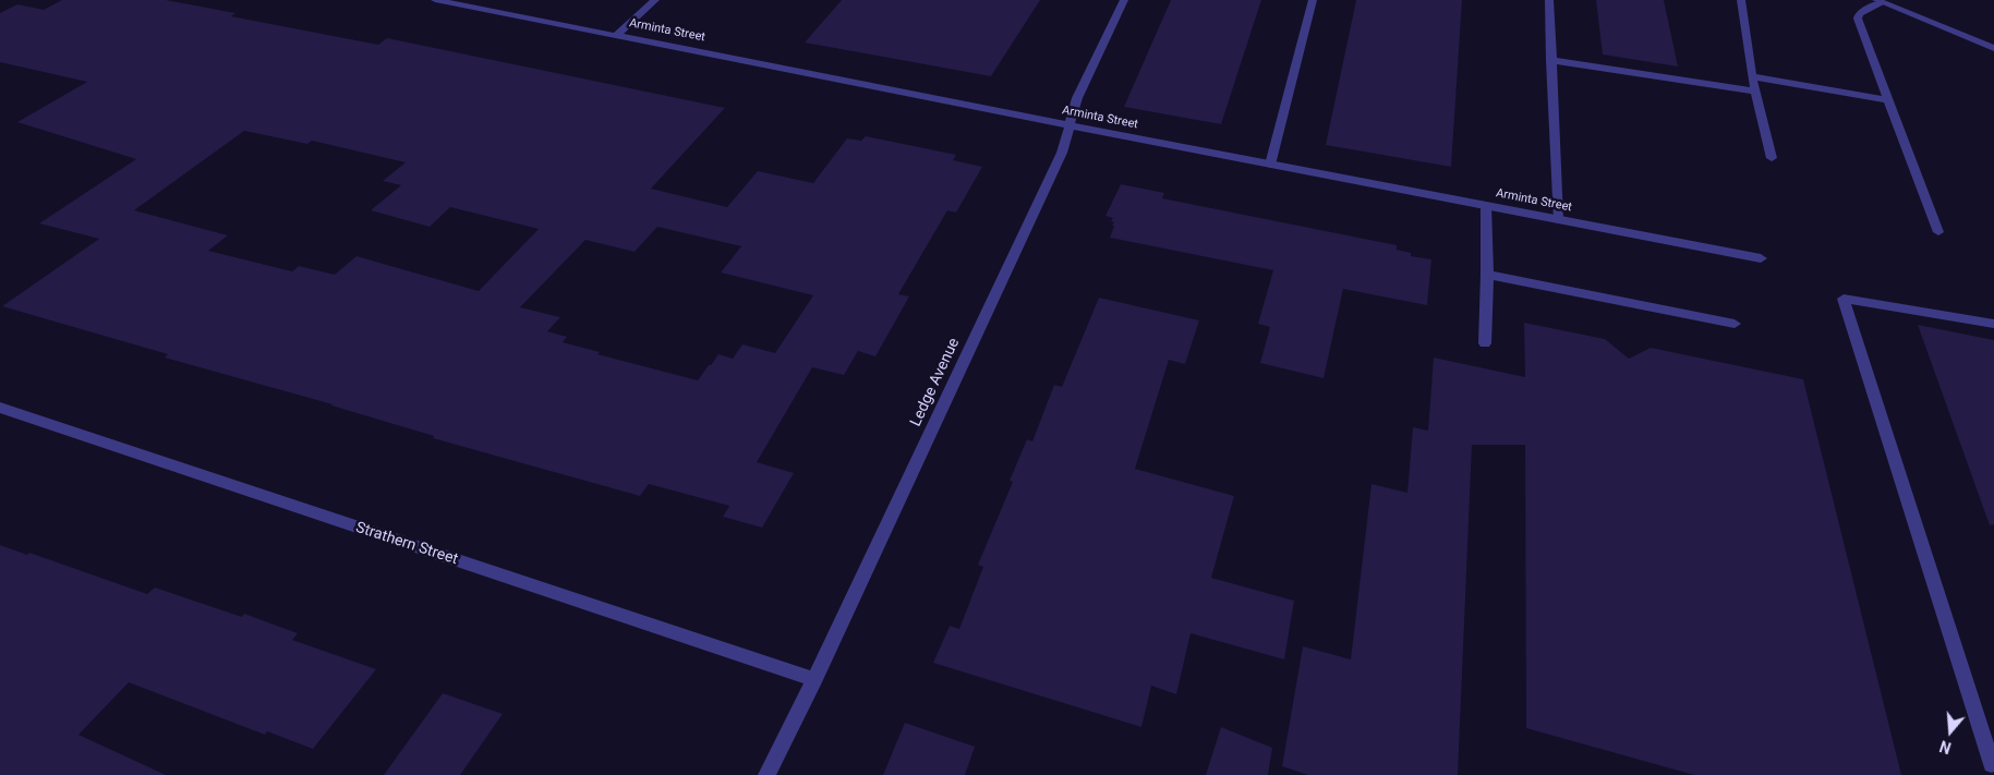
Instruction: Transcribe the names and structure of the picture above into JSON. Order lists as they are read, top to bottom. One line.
{"streets":{"street":["Arminta Street","Ledge Avenue","Strathern Street"]},"crossings":[["Arminta Street","Ledge Avenue"],["Ledge Avenue","Strathern Street"]],"north":"bottom"}
